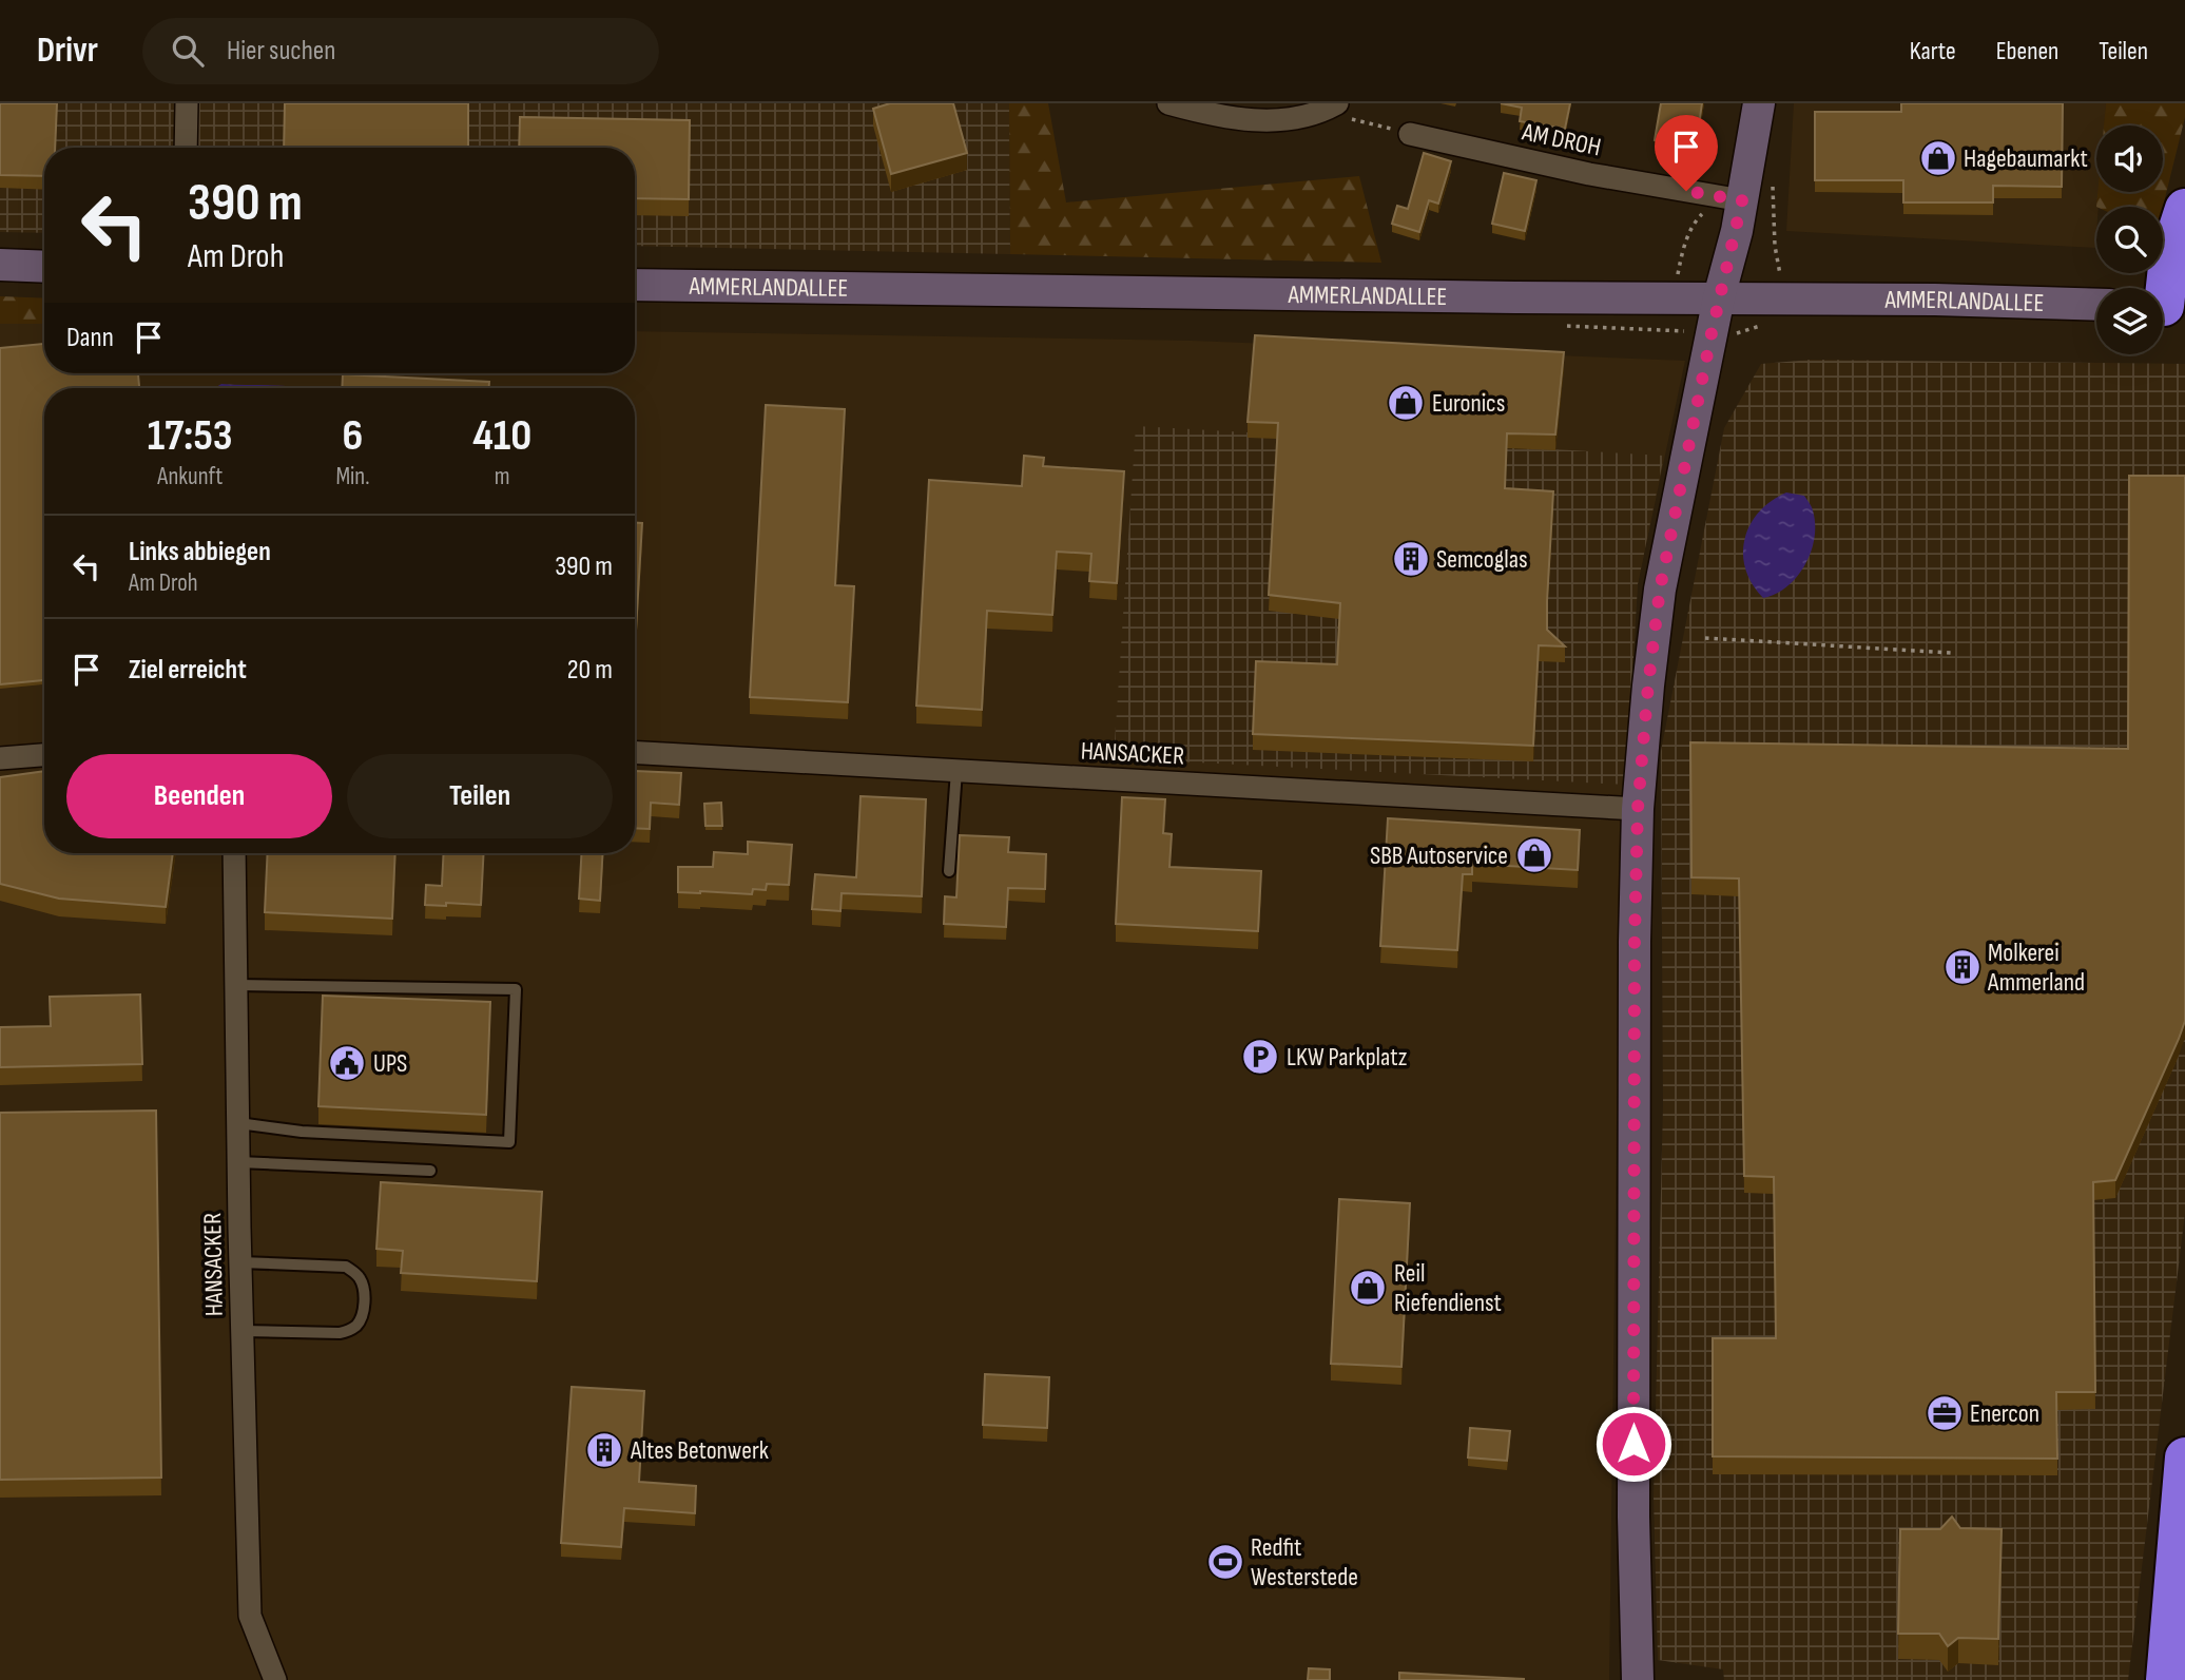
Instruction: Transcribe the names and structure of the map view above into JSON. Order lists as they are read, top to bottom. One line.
{"streets":{"street":["AM DROH","AMMERLANDALLEE","HANSACKER"]},"places":{"shop":["Hagebaumarkt","Euronics","SBB Autoservice","Reil Riefendienst"],"building":["Semcoglas","Molkerei Ammerland","Altes Betonwerk"],"parking":["LKW Parkplatz"],"public building":["UPS"],"office":["Enercon"],"sports":["Redfit Westerstede"]},"page":{"header":"Drivr","search":"Hier suchen","nav":["Karte","Ebenen","Teilen"],"turn":["390 m","Am Droh"],"then":"Dann","eta":["17:53","Ankunft","6","Min.","410","m"],"list":[{"name":"Links abbiegen","note":"Am Droh","value":"390 m"},{"name":"Ziel erreicht","value":"20 m"}],"buttons":["Beenden","Teilen"]}}
